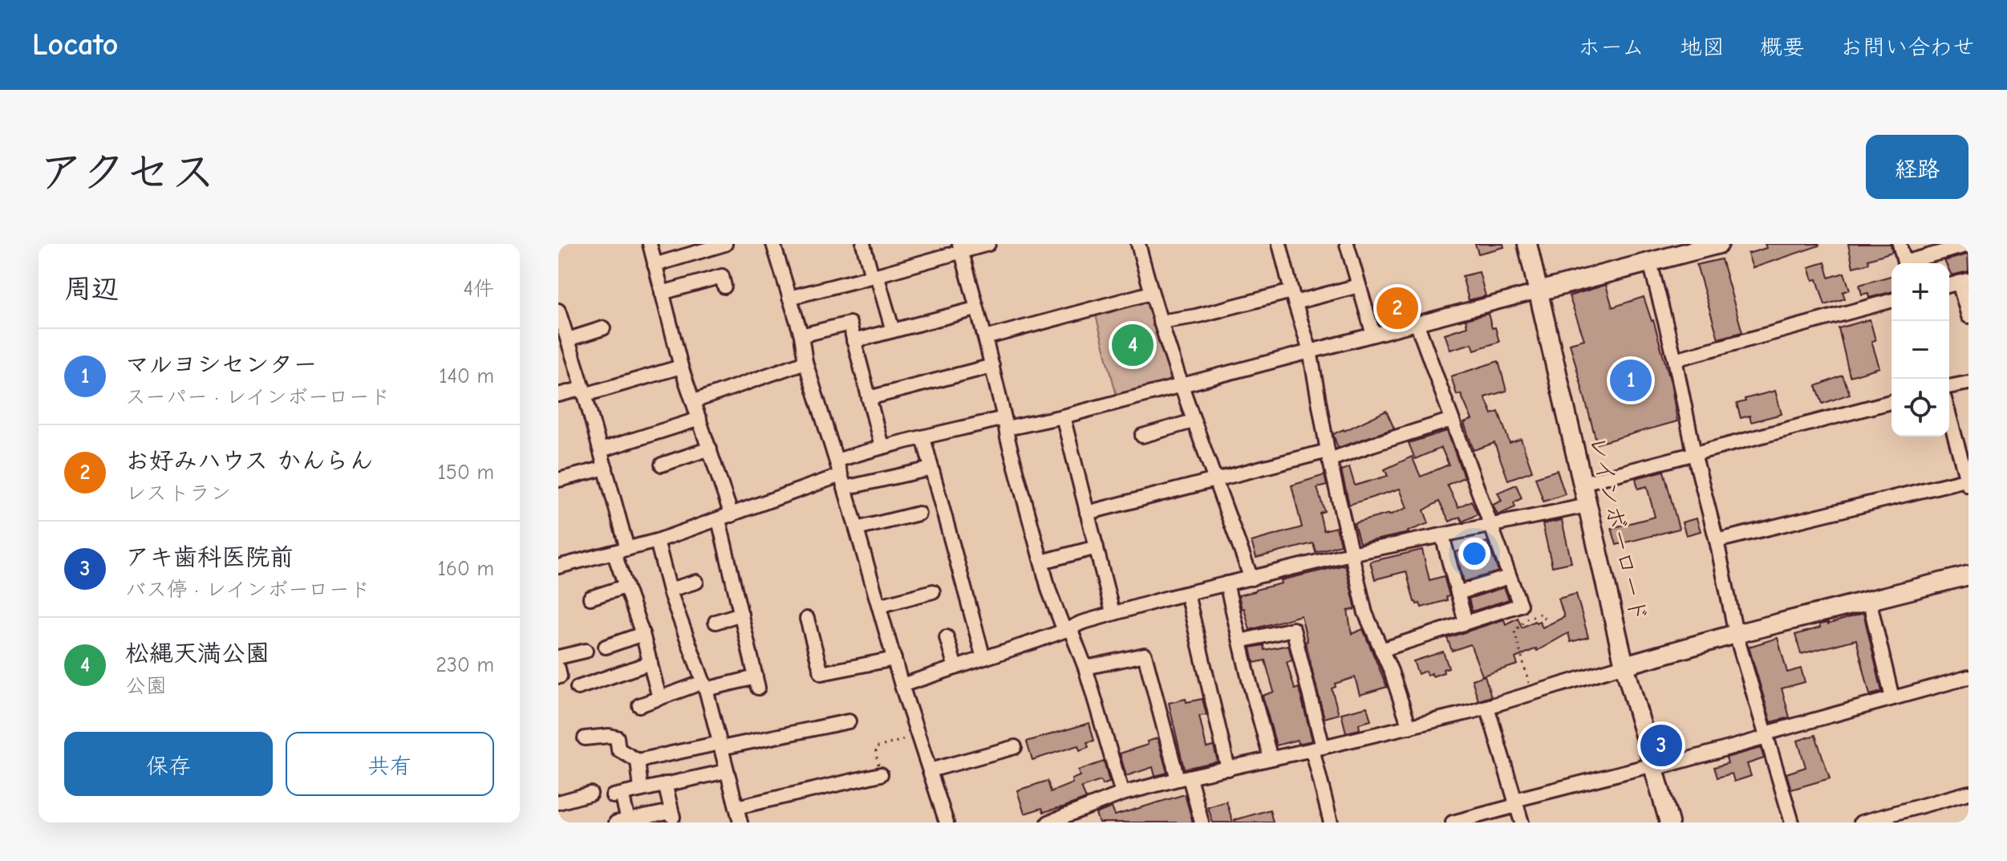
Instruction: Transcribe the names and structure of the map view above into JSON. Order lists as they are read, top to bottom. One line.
{"streets":{"street":["レインボーロード"]},"page":{"header":"Locato","nav":["ホーム","地図","概要","お問い合わせ"],"title":"アクセス","buttons":["経路",["保存","共有"]],"heading":["周辺","4件"],"map_buttons":["+","−"],"pins":["2","4","1","3"],"list":[{"mark":"1","name":"マルヨシセンター","note":"スーパー · レインボーロード","value":"140 m"},{"mark":"2","name":"お好みハウス かんらん","note":"レストラン","value":"150 m"},{"mark":"3","name":"アキ歯科医院前","note":"バス停 · レインボーロード","value":"160 m"},{"mark":"4","name":"松縄天満公園","note":"公園","value":"230 m"}]}}
